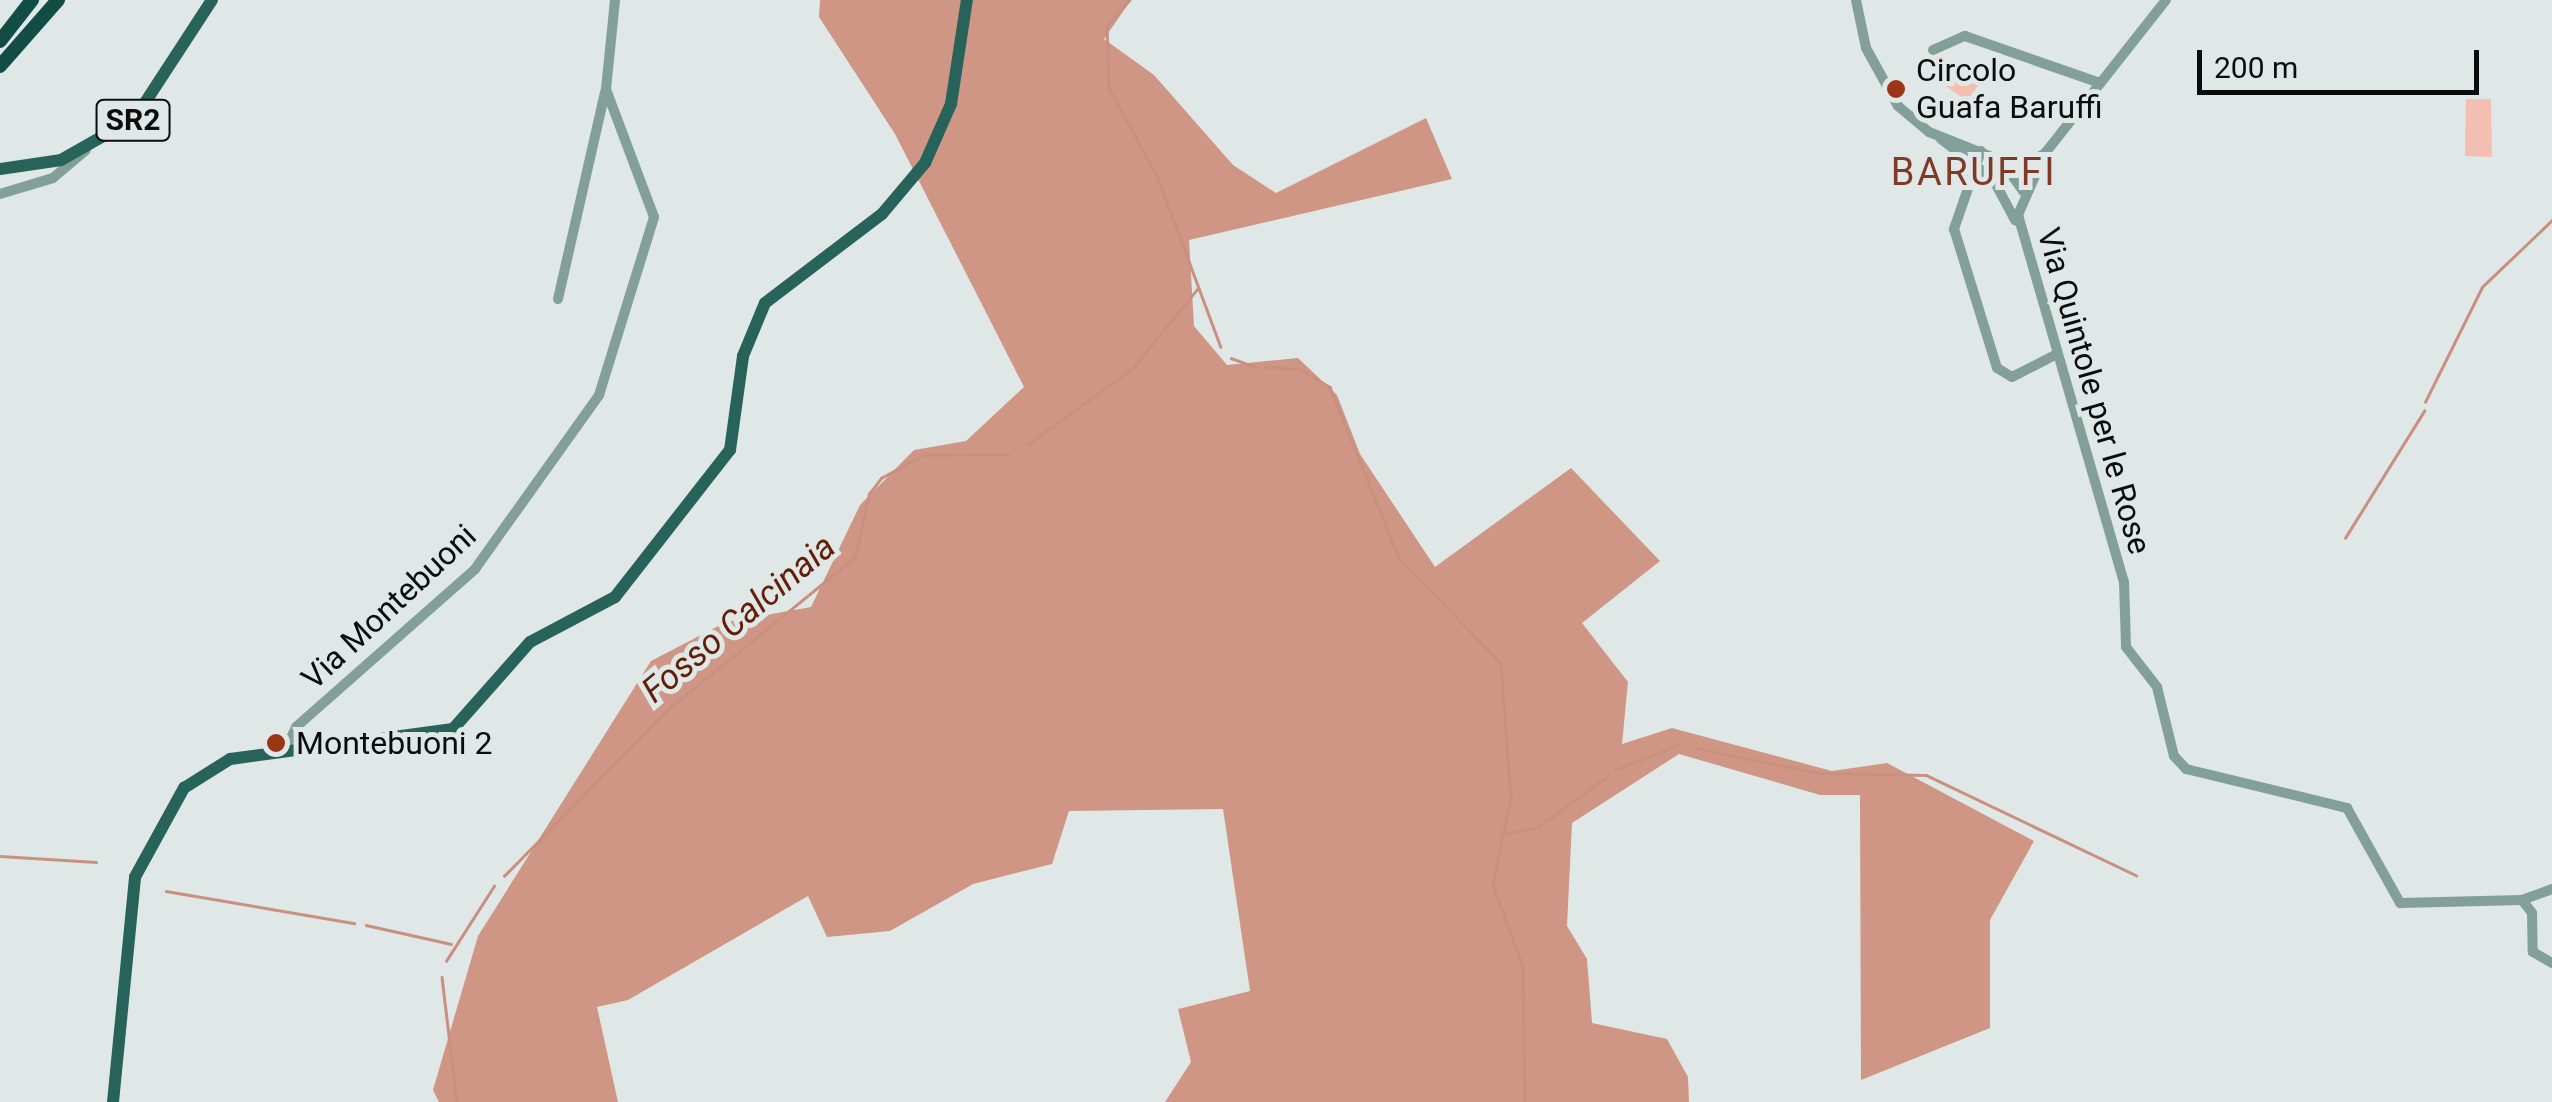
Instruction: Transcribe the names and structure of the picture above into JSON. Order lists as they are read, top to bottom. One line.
{"streets":{"main road":["SR2"],"street":["Via Quintole per le Rose","Via Montebuoni"]},"districts":["BARUFFI"],"water":["Fosso Calcinaia"],"places":["Circolo Guafa Baruffi","Montebuoni 2"],"scale_bar":"200 m"}
